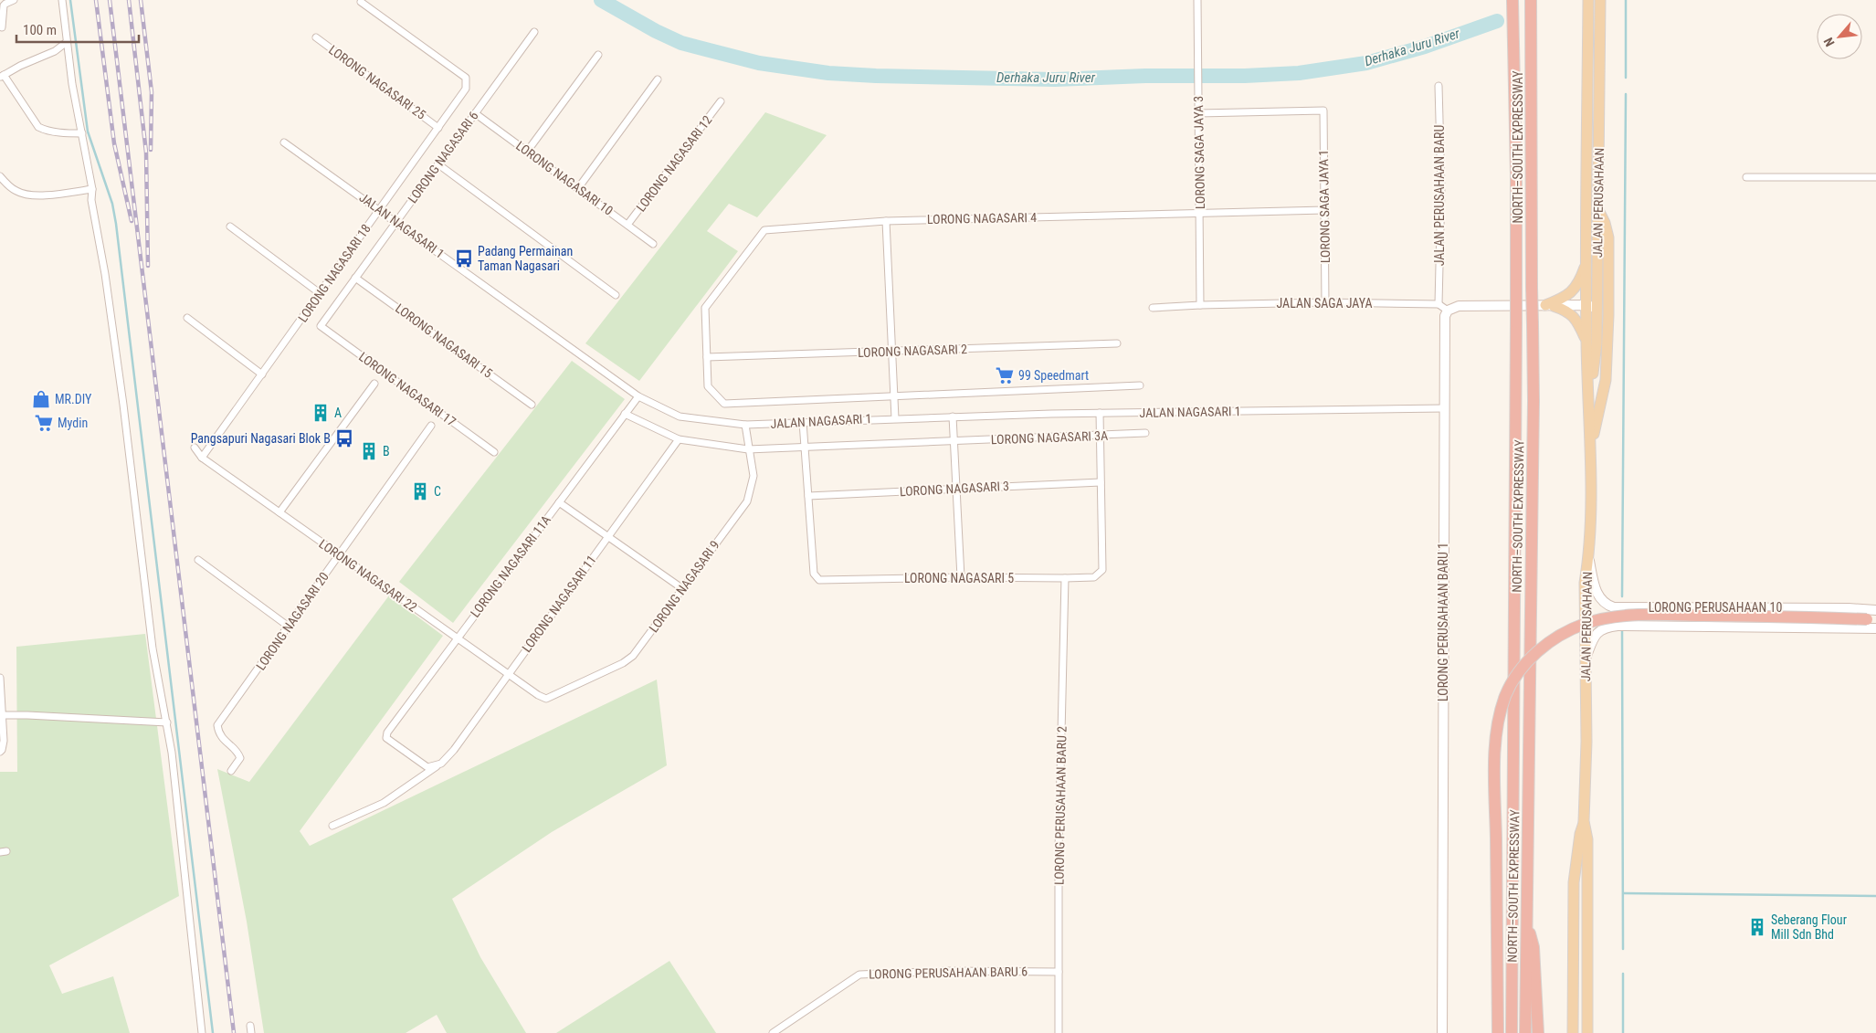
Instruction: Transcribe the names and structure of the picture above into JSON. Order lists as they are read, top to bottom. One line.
{"streets":{"highway":["NORTH–SOUTH EXPRESSWAY"],"main road":["JALAN PERUSAHAAN"],"street":["LORONG NAGASARI 25","LORONG SAGA JAYA 3","LORONG NAGASARI 6","LORONG NAGASARI 12","LORONG NAGASARI 10","JALAN PERUSAHAAN BARU","LORONG SAGA JAYA 1","LORONG NAGASARI 4","JALAN NAGASARI 1","LORONG NAGASARI 18","JALAN SAGA JAYA","LORONG NAGASARI 15","LORONG NAGASARI 2","LORONG NAGASARI 17","LORONG NAGASARI 3A","LORONG NAGASARI 3","LORONG NAGASARI 11A","LORONG NAGASARI 22","LORONG NAGASARI 5","LORONG NAGASARI 9","LORONG NAGASARI 11","LORONG PERUSAHAAN 10","LORONG NAGASARI 20","LORONG PERUSAHAAN BARU 1","LORONG PERUSAHAAN BARU 2","LORONG PERUSAHAAN BARU 6"]},"crossings":[["LORONG NAGASARI 25","LORONG NAGASARI 18"],["LORONG SAGA JAYA 3","LORONG SAGA JAYA 1"],["LORONG SAGA JAYA 3","LORONG NAGASARI 4"],["LORONG SAGA JAYA 3","JALAN SAGA JAYA"],["LORONG NAGASARI 6","LORONG NAGASARI 10"],["LORONG NAGASARI 6","JALAN NAGASARI 1"],["LORONG NAGASARI 6","LORONG NAGASARI 15"],["LORONG NAGASARI 6","LORONG NAGASARI 17"],["LORONG NAGASARI 12","LORONG NAGASARI 10"],["JALAN PERUSAHAAN BARU","JALAN SAGA JAYA"],["JALAN PERUSAHAAN","LORONG PERUSAHAAN 10"],["LORONG SAGA JAYA 1","LORONG NAGASARI 4"],["LORONG SAGA JAYA 1","JALAN SAGA JAYA"],["LORONG NAGASARI 4","LORONG NAGASARI 2"],["JALAN NAGASARI 1","LORONG NAGASARI 18"],["JALAN NAGASARI 1","LORONG NAGASARI 3A"],["JALAN NAGASARI 1","LORONG NAGASARI 11A"],["JALAN NAGASARI 1","LORONG NAGASARI 9"],["JALAN NAGASARI 1","LORONG NAGASARI 11"],["JALAN NAGASARI 1","LORONG PERUSAHAAN BARU 1"],["LORONG NAGASARI 18","LORONG NAGASARI 22"],["LORONG NAGASARI 3","LORONG NAGASARI 5"],["LORONG NAGASARI 11A","LORONG NAGASARI 22"],["LORONG NAGASARI 11A","LORONG NAGASARI 11"],["LORONG NAGASARI 22","LORONG NAGASARI 9"],["LORONG NAGASARI 22","LORONG NAGASARI 11"],["LORONG NAGASARI 22","LORONG NAGASARI 20"],["LORONG NAGASARI 5","LORONG PERUSAHAAN BARU 2"],["LORONG PERUSAHAAN BARU 2","LORONG PERUSAHAAN BARU 6"]],"water":["Derhaka Juru River"],"places":{"bus stop":["Padang Permainan Taman Nagasari","Pangsapuri Nagasari Blok B"],"supermarket":["99 Speedmart","Mydin"],"shop":["MR.DIY"],"building":["A","B","C","Seberang Flour Mill Sdn Bhd"]},"scale_bar":"100 m","north":"bottom left"}
